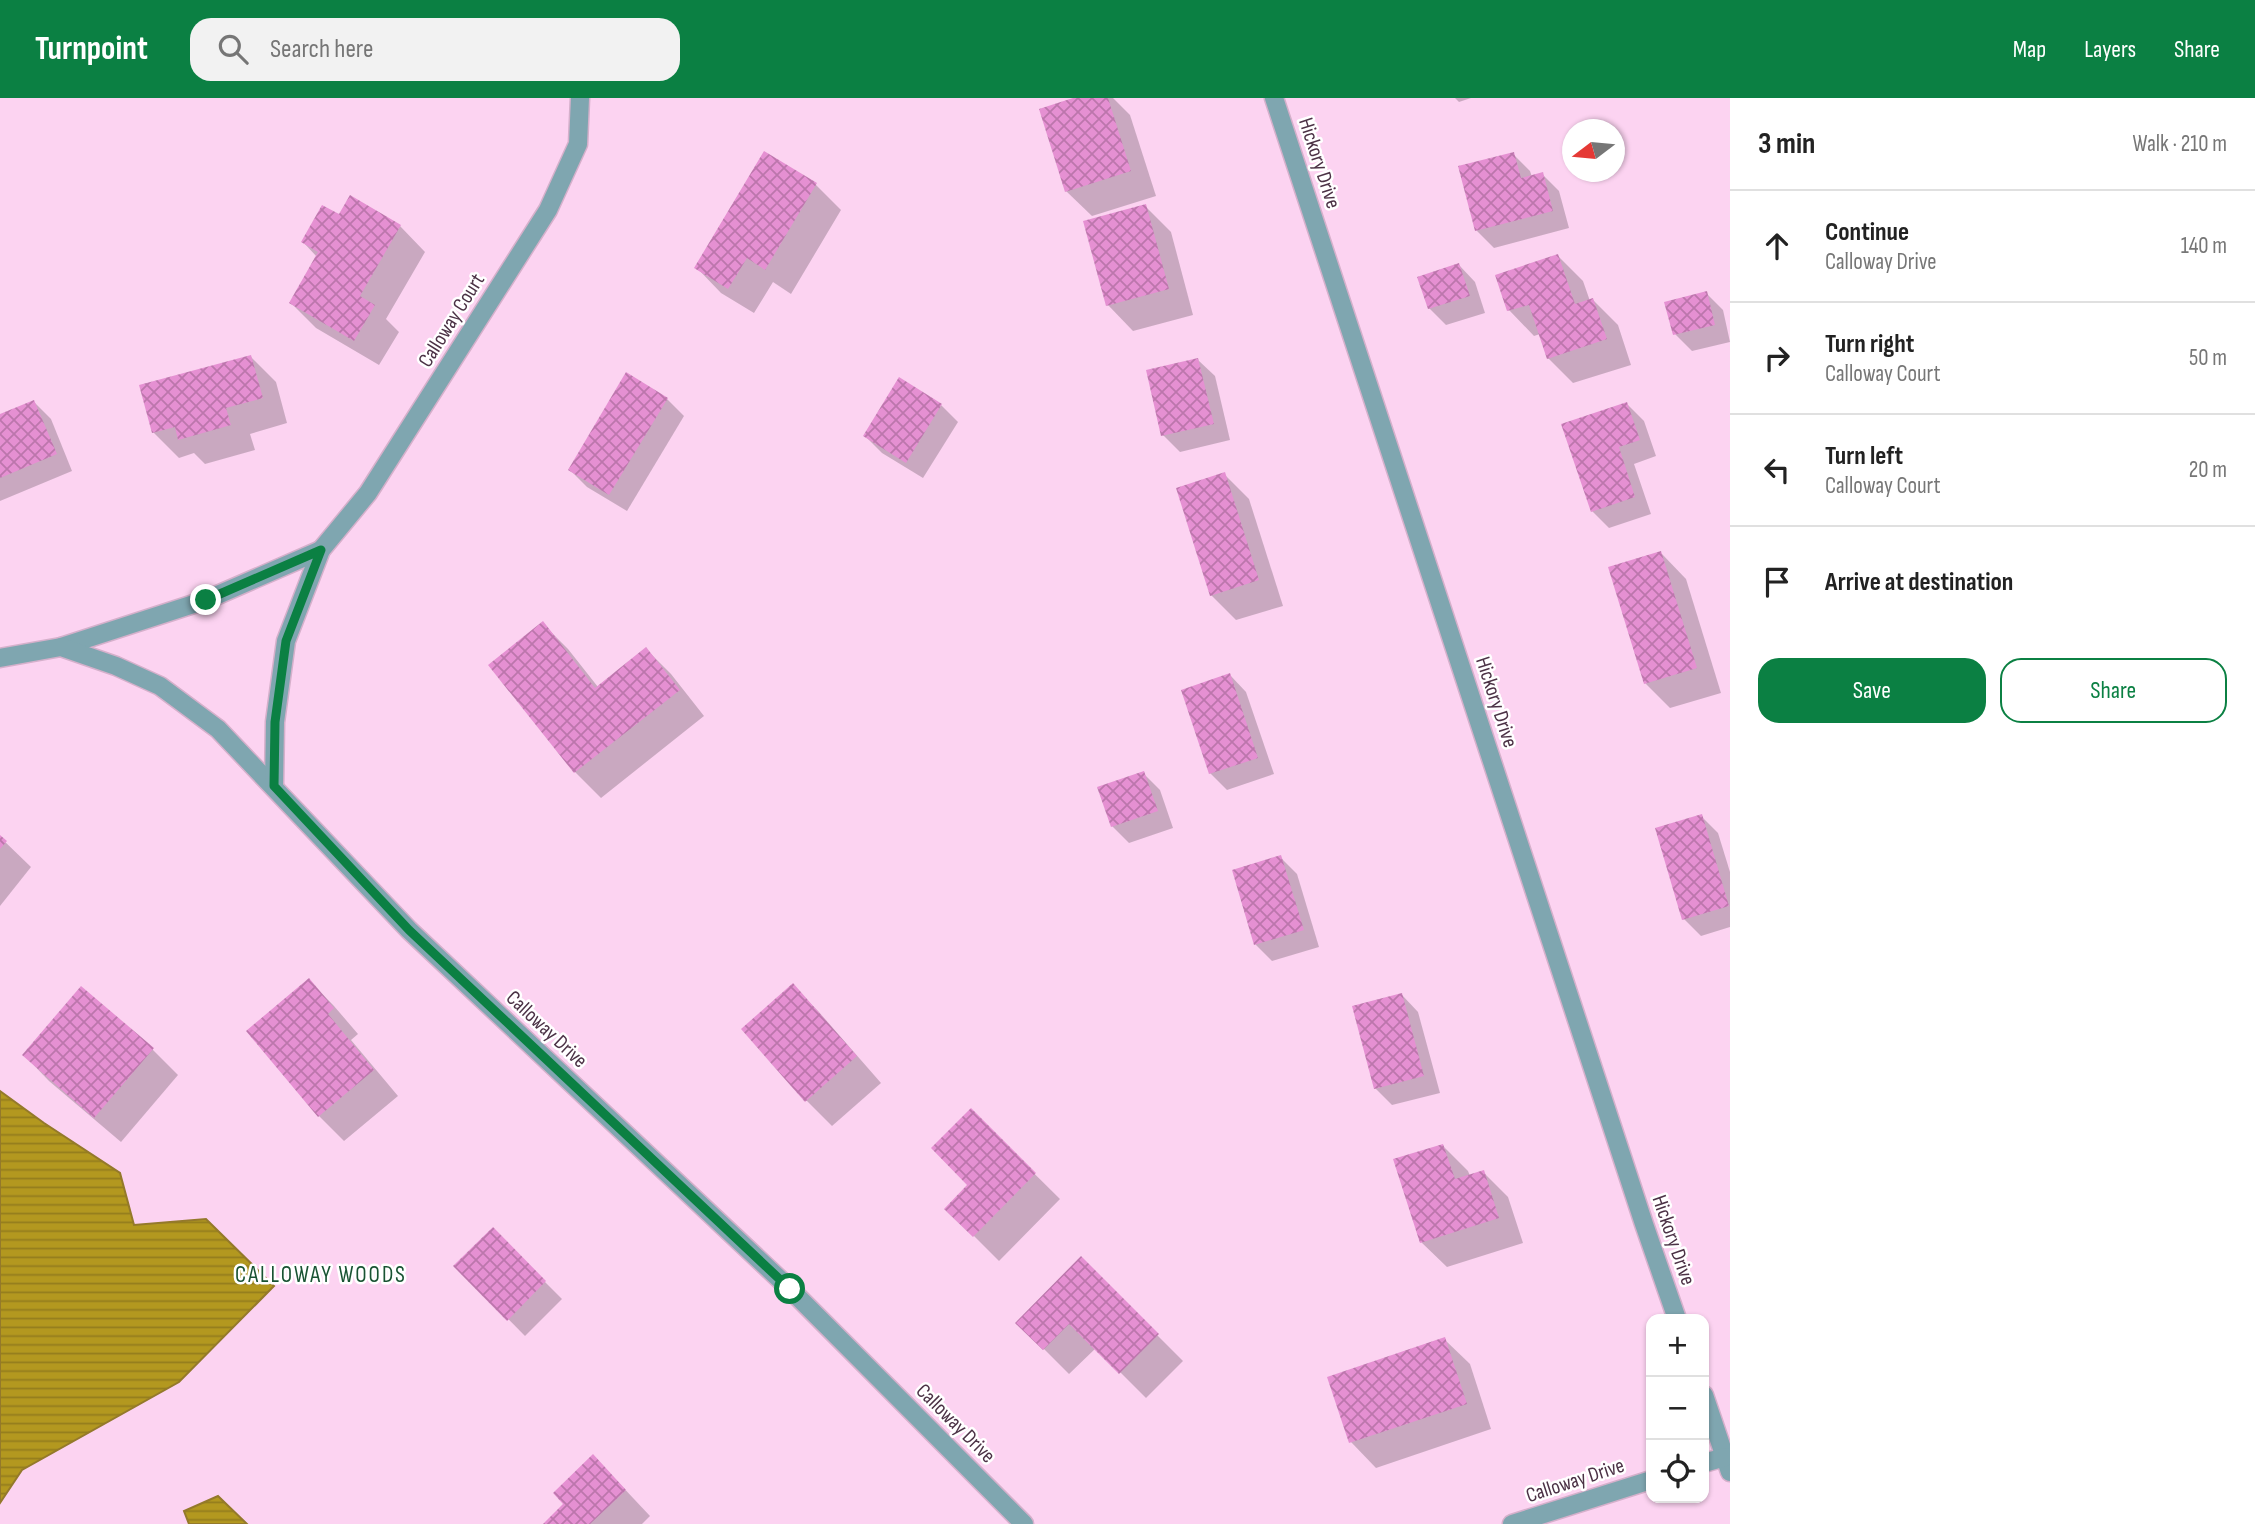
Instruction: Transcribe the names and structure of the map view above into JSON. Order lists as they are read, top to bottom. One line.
{"streets":{"street":["Hickory Drive","Calloway Court","Calloway Drive"]},"crossings":[["Calloway Court","Calloway Drive"]],"districts":["CALLOWAY WOODS"],"north":"left","page":{"header":"Turnpoint","search":"Search here","nav":["Map","Layers","Share"],"heading":["3 min","Walk · 210 m"],"list":[["Continue","Calloway Drive","140 m"],["Turn right","Calloway Court","50 m"],["Turn left","Calloway Court","20 m"],"Arrive at destination"],"buttons":["Save","Share"],"map_buttons":["+","−"]}}
